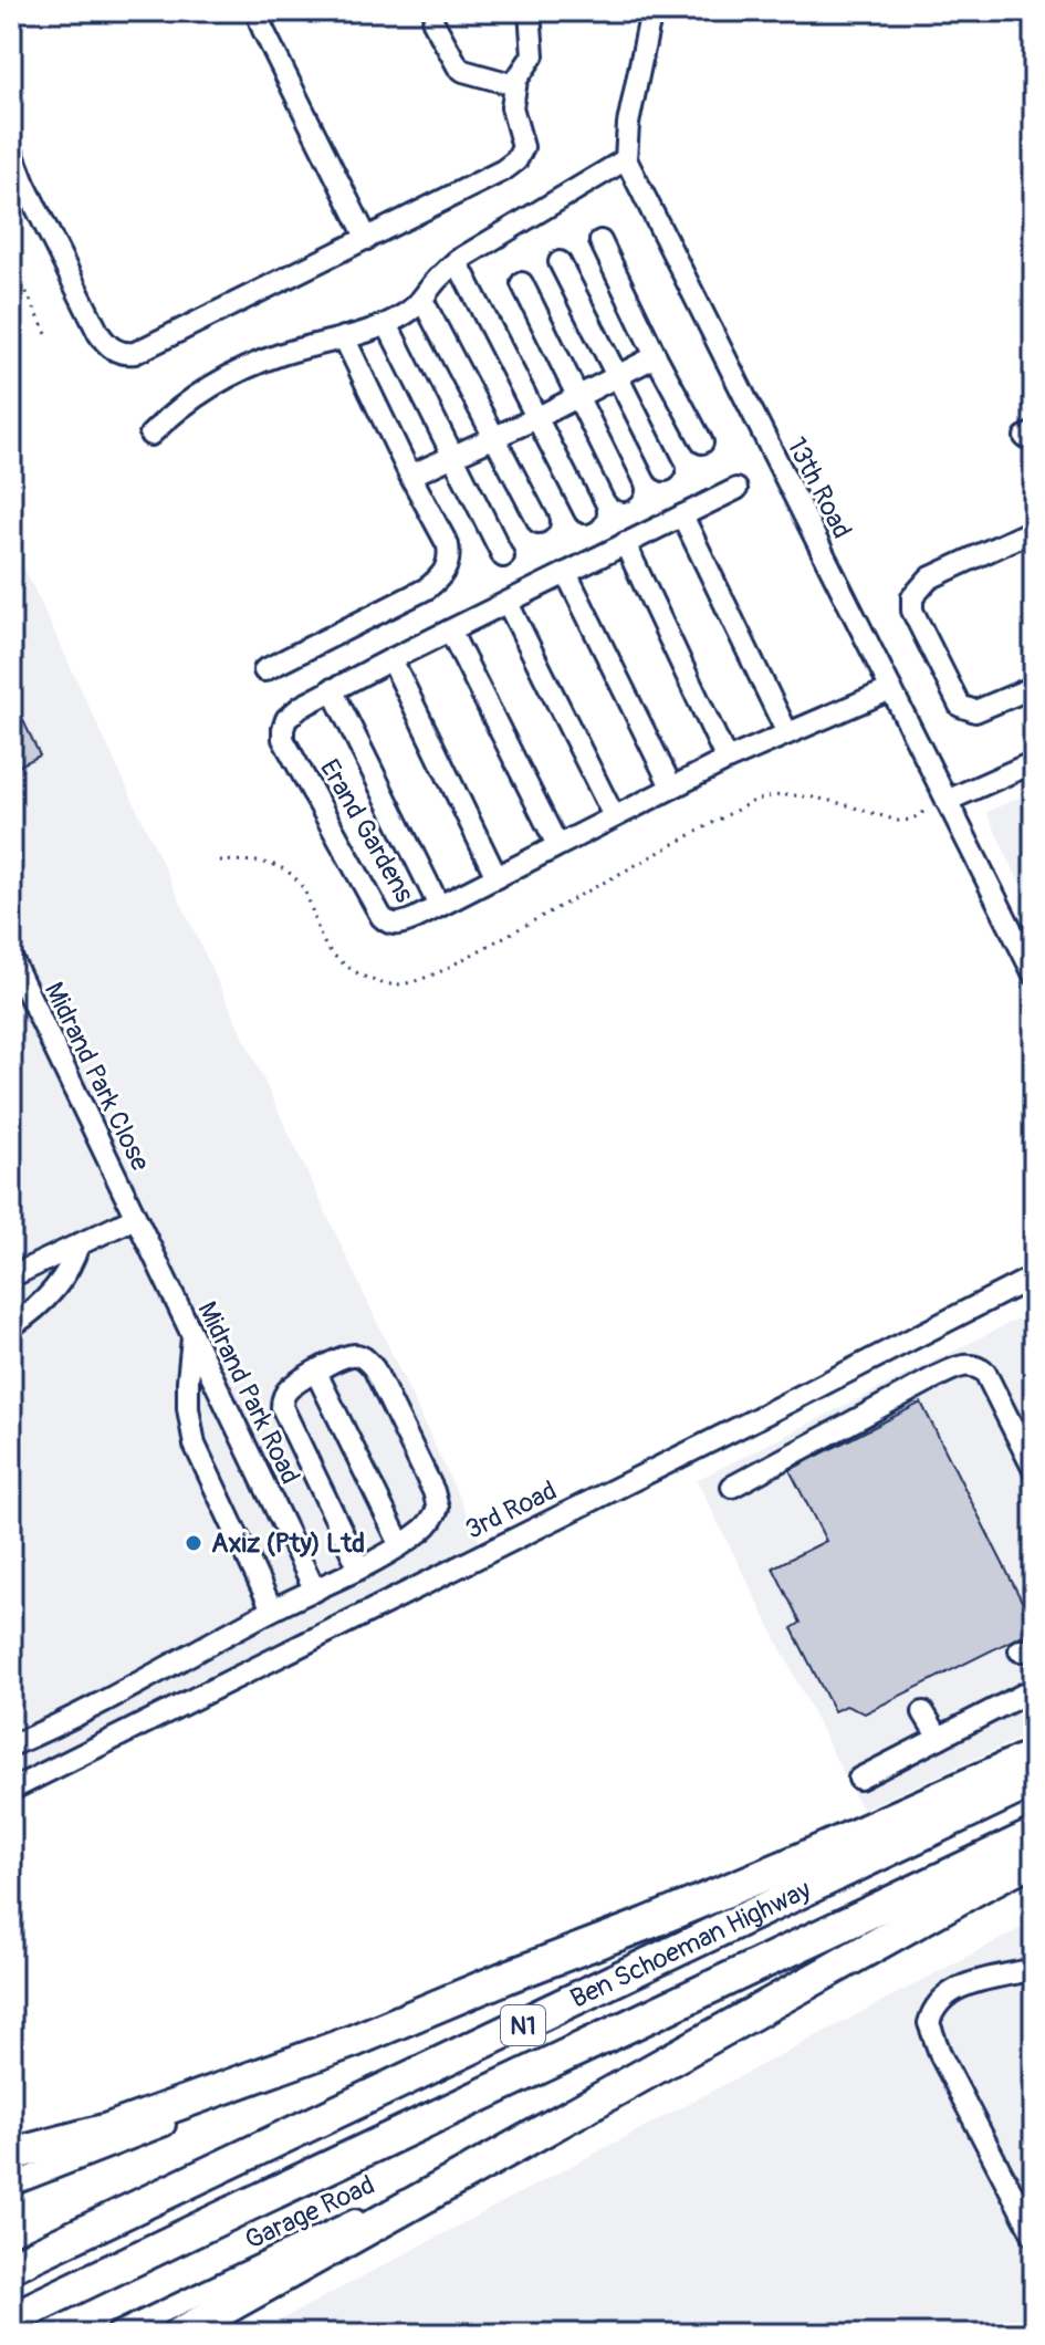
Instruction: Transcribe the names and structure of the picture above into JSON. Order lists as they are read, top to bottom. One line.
{"streets":{"highway":["Ben Schoeman Highway","N1"],"street":["13th Road","Erand Gardens","Midrand Park Close","Midrand Park Road","3rd Road","Garage Road"]},"crossings":[["13th Road","Erand Gardens"],["Midrand Park Close","Midrand Park Road"]],"places":["Axiz (Pty) Ltd"]}
